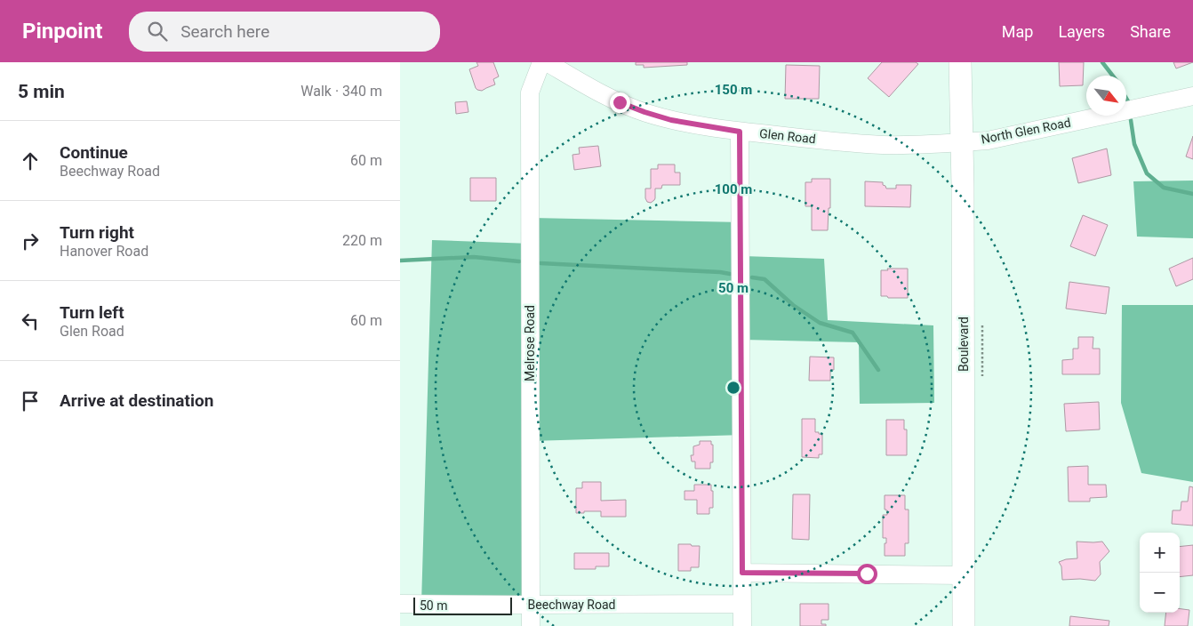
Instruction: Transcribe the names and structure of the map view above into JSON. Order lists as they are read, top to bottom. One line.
{"streets":{"main road":["Boulevard"],"street":["North Glen Road","Glen Road","Melrose Road","Beechway Road"]},"crossings":[["North Glen Road","Glen Road"],["North Glen Road","Boulevard"],["Glen Road","Boulevard"],["Melrose Road","Beechway Road"]],"scale_bar":"50 m","north":"bottom right","page":{"header":"Pinpoint","search":"Search here","nav":["Map","Layers","Share"],"heading":["5 min","Walk · 340 m"],"list":[["Continue","Beechway Road","60 m"],["Turn right","Hanover Road","220 m"],["Turn left","Glen Road","60 m"],"Arrive at destination"],"map_buttons":["+","−"],"scale":"50 m"},"rings":["150 m","100 m","50 m"]}
